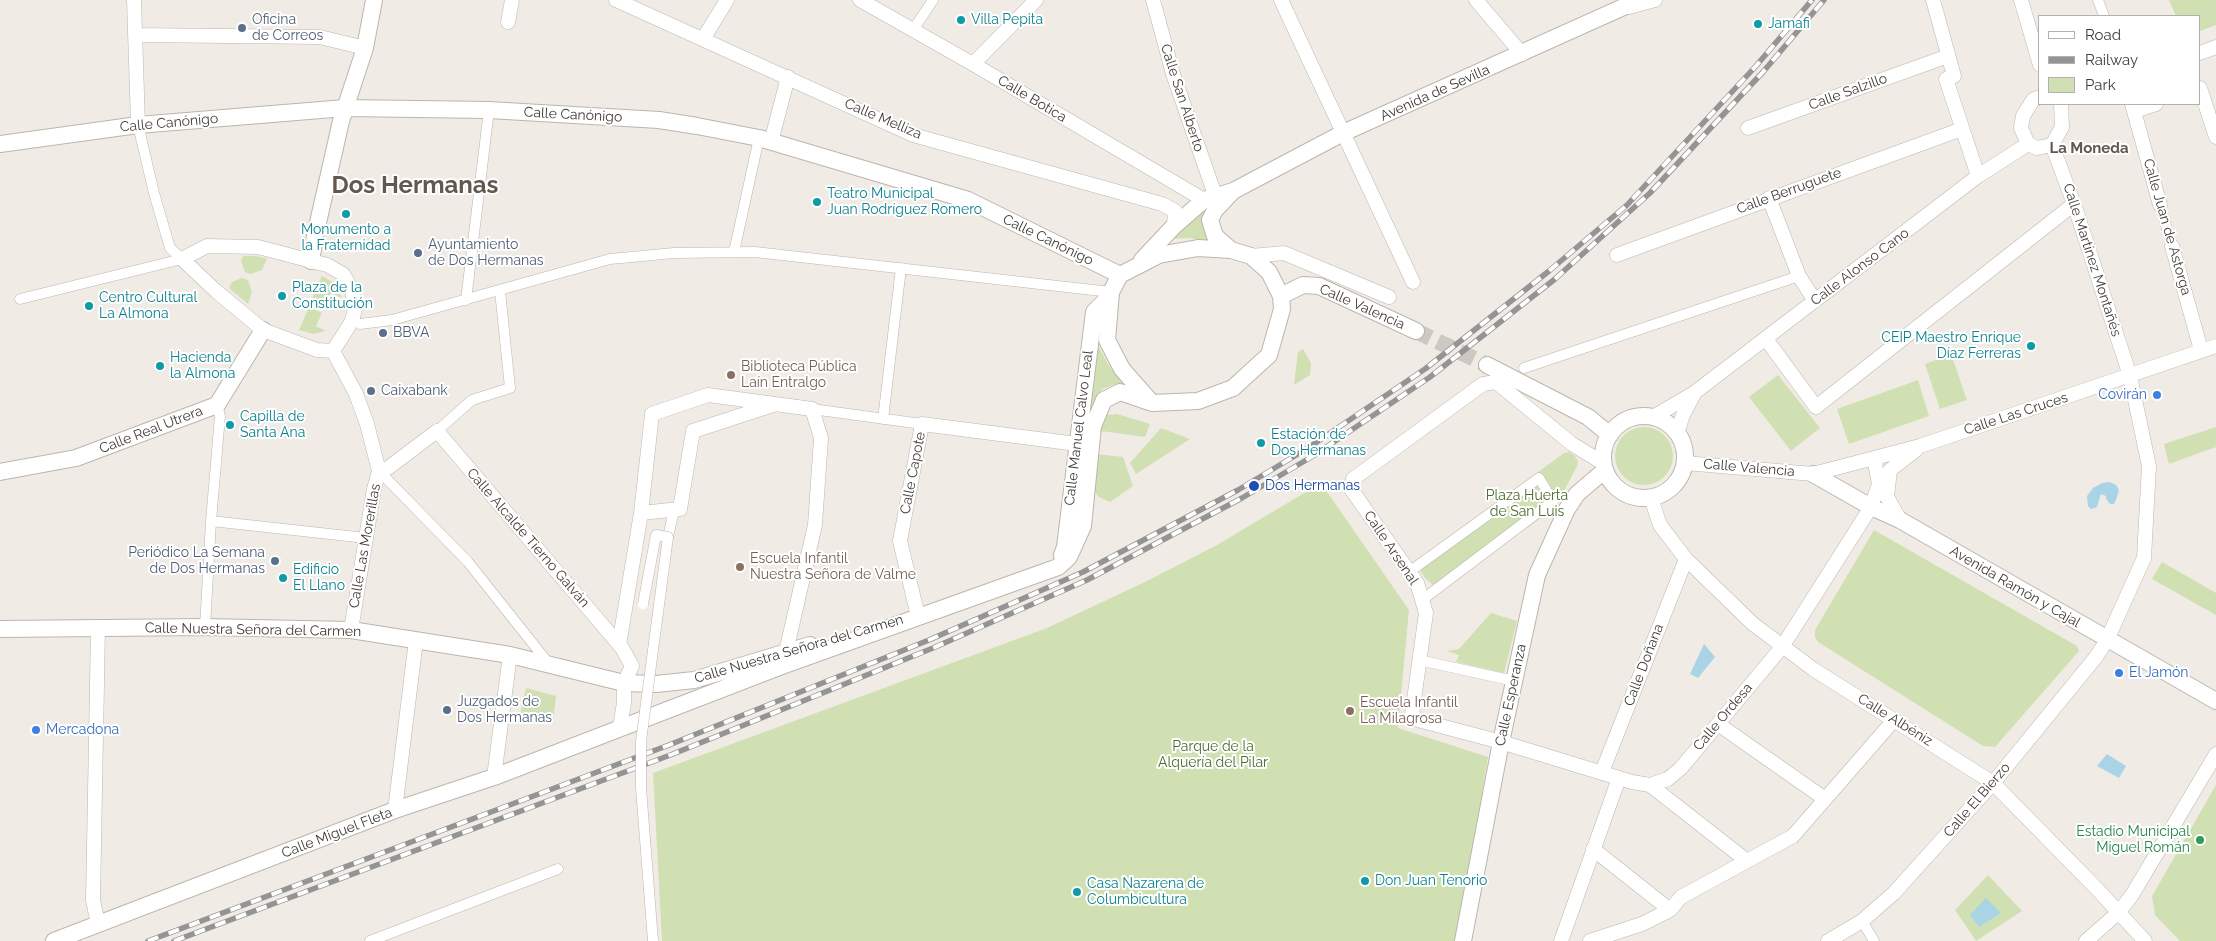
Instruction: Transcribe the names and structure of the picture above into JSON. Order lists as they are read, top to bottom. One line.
{"streets":{"street":["Calle Salzillo","Avenida de Sevilla","Calle San Alberto","Calle Botica","Calle Canónigo","Calle Melliza","Calle Berruguete","Calle Juan de Astorga","Calle Martínez Montañés","Calle Alonso Cano","Calle Valencia","Calle Las Cruces","Calle Manuel Calvo Leal","Calle Real Utrera","Calle Capote","Calle Alcalde Tierno Galván","Calle Las Morerillas","Calle Arsenal","Avenida Ramón y Cajal","Calle Nuestra Señora del Carmen","Calle Doñana","Calle Esperanza","Calle Ordesa","Calle Albéniz","Calle El Bierzo","Calle Miguel Fleta"]},"crossings":[["Avenida de Sevilla","Calle San Alberto"],["Avenida de Sevilla","Calle Botica"],["Avenida de Sevilla","Calle Canónigo"],["Avenida de Sevilla","Calle Melliza"],["Avenida de Sevilla","Calle Valencia"],["Avenida de Sevilla","Calle Manuel Calvo Leal"],["Calle San Alberto","Calle Botica"],["Calle Canónigo","Calle Valencia"],["Calle Canónigo","Calle Manuel Calvo Leal"],["Calle Juan de Astorga","Calle Las Cruces"],["Calle Martínez Montañés","Calle Las Cruces"],["Calle Martínez Montañés","Avenida Ramón y Cajal"],["Calle Martínez Montañés","Calle El Bierzo"],["Calle Alonso Cano","Calle Valencia"],["Calle Alonso Cano","Calle Arsenal"],["Calle Alonso Cano","Calle Esperanza"],["Calle Alonso Cano","Calle Albéniz"],["Calle Valencia","Calle Las Cruces"],["Calle Valencia","Calle Manuel Calvo Leal"],["Calle Valencia","Calle Arsenal"],["Calle Valencia","Avenida Ramón y Cajal"],["Calle Valencia","Calle Esperanza"],["Calle Valencia","Calle Albéniz"],["Calle Las Cruces","Avenida Ramón y Cajal"],["Calle Las Cruces","Calle Ordesa"],["Calle Manuel Calvo Leal","Calle Capote"],["Calle Capote","Calle Nuestra Señora del Carmen"],["Calle Alcalde Tierno Galván","Calle Nuestra Señora del Carmen"],["Calle Las Morerillas","Calle Nuestra Señora del Carmen"],["Calle Arsenal","Calle Esperanza"],["Calle Arsenal","Calle Albéniz"],["Avenida Ramón y Cajal","Calle Ordesa"],["Avenida Ramón y Cajal","Calle El Bierzo"],["Calle Doñana","Calle Albéniz"],["Calle Esperanza","Calle Albéniz"],["Calle Ordesa","Calle Albéniz"],["Calle Albéniz","Calle El Bierzo"]],"districts":["La Moneda","Dos Hermanas"],"parks":["Plaza Huerta de San Luis","Parque de la Alquería del Pilar"],"places":["Villa Pepita","Jamafi","Oficina de Correos","Teatro Municipal Juan Rodríguez Romero","Monumento a la Fraternidad","Ayuntamiento de Dos Hermanas","Plaza de la Constitución","Centro Cultural La Almona","BBVA","CEIP Maestro Enrique Díaz Ferreras","Hacienda la Almona","Biblioteca Pública Laín Entralgo","Caixabank","Covirán","Capilla de Santa Ana","Estación de Dos Hermanas","Dos Hermanas","Periódico La Semana de Dos Hermanas","Escuela Infantil Nuestra Señora de Valme","Edificio El Llano","El Jamón","Juzgados de Dos Hermanas","Escuela Infantil La Milagrosa","Mercadona","Estadio Municipal Miguel Román","Don Juan Tenorio","Casa Nazarena de Columbicultura"],"legend":["Road","Railway","Park"]}
